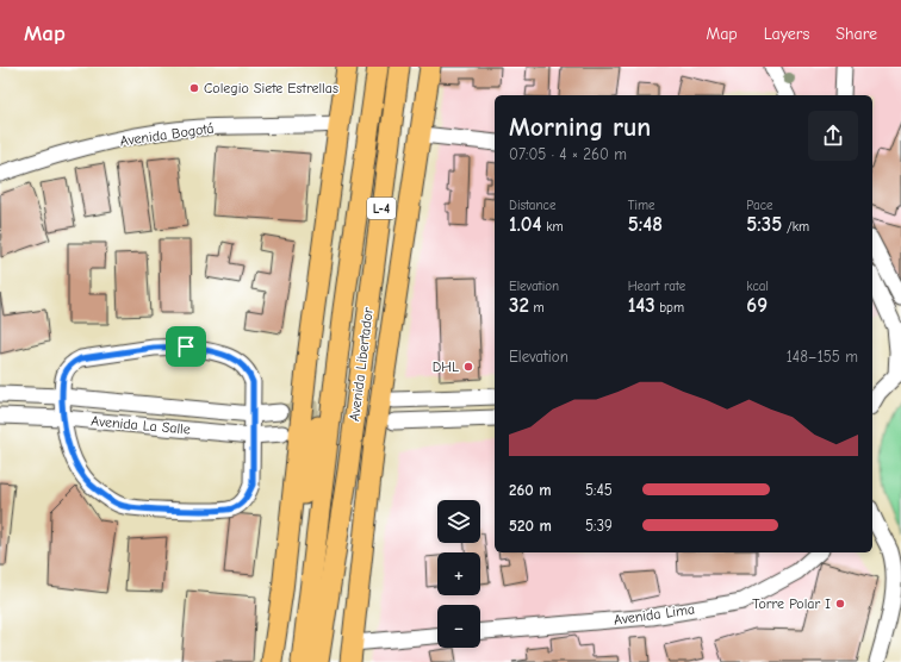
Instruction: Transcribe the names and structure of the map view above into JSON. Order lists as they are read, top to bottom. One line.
{"streets":{"main road":["L-4","Avenida Libertador"],"street":["Avenida Bogotá","Avenida La Salle","Avenida Lima"]},"crossings":[["Avenida Bogotá","L-4"],["L-4","Avenida Libertador"]],"places":["Colegio Siete Estrellas","DHL","Torre Polar I"],"page":{"header":"Map","nav":["Map","Layers","Share"],"heading":["Morning run","07:05 · 4 × 260 m"],"stats":[["Distance","1.04 km"],["Time","5:48"],["Pace","5:35 /km"],["Elevation","32 m"],["Heart rate","143 bpm"],["kcal","69"]],"chart":["Elevation","148–155 m"],"list":[{"name":"260 m","note":"5:45"},{"name":"520 m","note":"5:39"}],"map_buttons":["+","−"]}}
